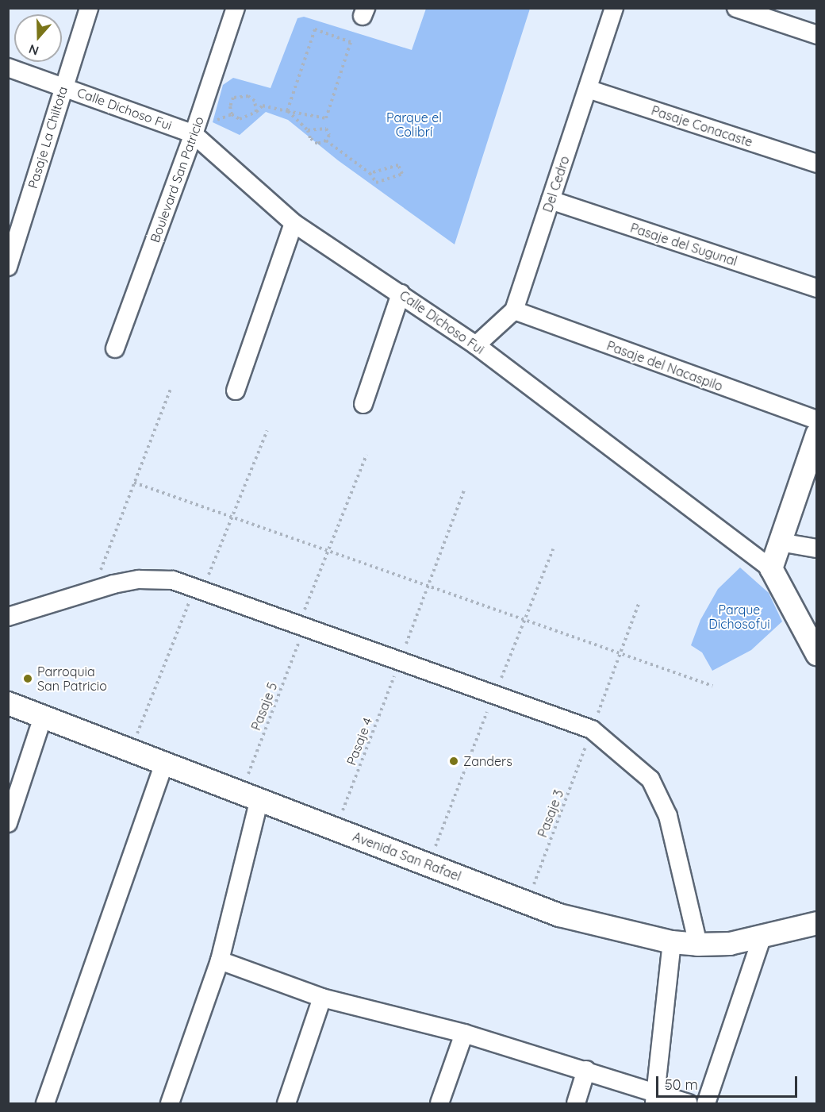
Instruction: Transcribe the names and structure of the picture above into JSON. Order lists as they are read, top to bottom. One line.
{"streets":{"street":["Calle Dichoso Fui","Pasaje Conacaste","Pasaje La Chiltota","Boulevard San Patricio","Del Cedro","Pasaje del Sugunal","Pasaje del Nacaspilo","Avenida San Rafael"],"path":["Pasaje 5","Pasaje 4","Pasaje 3"]},"crossings":[["Calle Dichoso Fui","Pasaje La Chiltota"],["Calle Dichoso Fui","Boulevard San Patricio"],["Calle Dichoso Fui","Del Cedro"],["Pasaje Conacaste","Del Cedro"],["Del Cedro","Pasaje del Sugunal"],["Del Cedro","Pasaje del Nacaspilo"],["Pasaje 5","Avenida San Rafael"],["Pasaje 4","Avenida San Rafael"],["Pasaje 3","Avenida San Rafael"]],"parks":["Parque el Colibrí","Parque Dichosofui"],"places":["Parroquia San Patricio","Zanders"],"scale_bar":"50 m","north":"bottom"}
